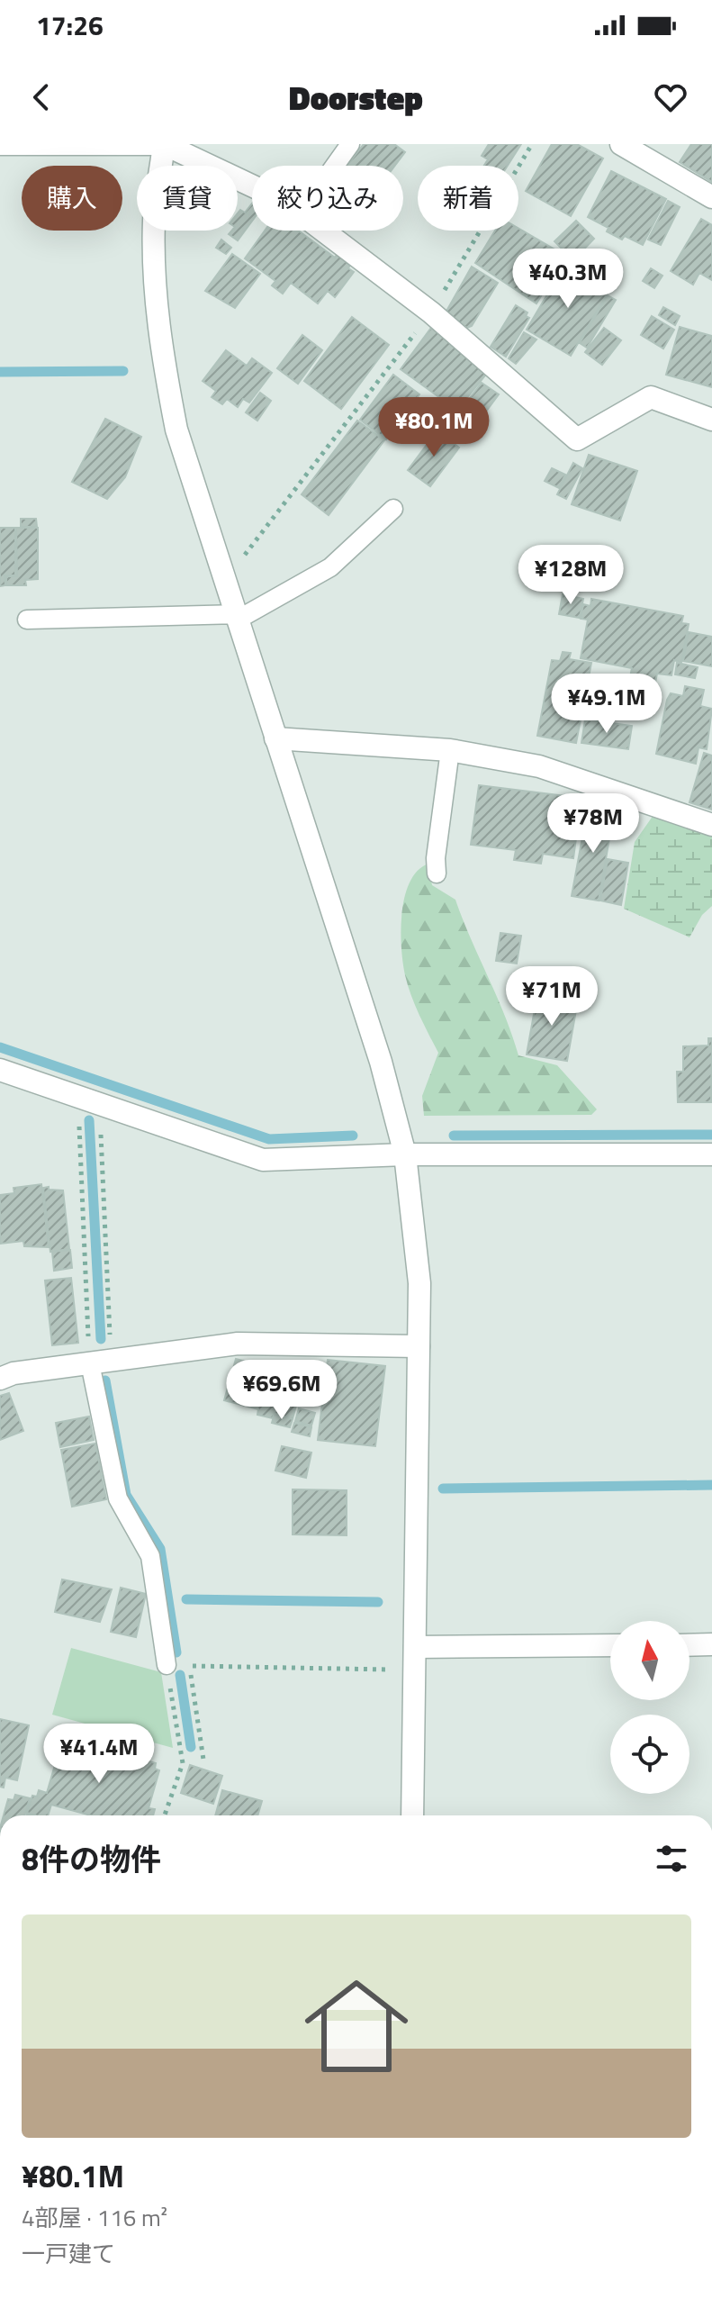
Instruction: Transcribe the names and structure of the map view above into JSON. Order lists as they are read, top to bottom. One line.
{"north":"top","page":{"status":"17:26","header":"Doorstep","chip":["購入","賃貸","絞り込み","新着"],"price":["¥40.3M","¥80.1M","¥128M","¥49.1M","¥78M","¥71M","¥69.6M","¥41.4M"],"heading":"8件の物件","list":[{"name":"¥80.1M","note":"4部屋 · 116 m² · 一戸建て"}]}}
